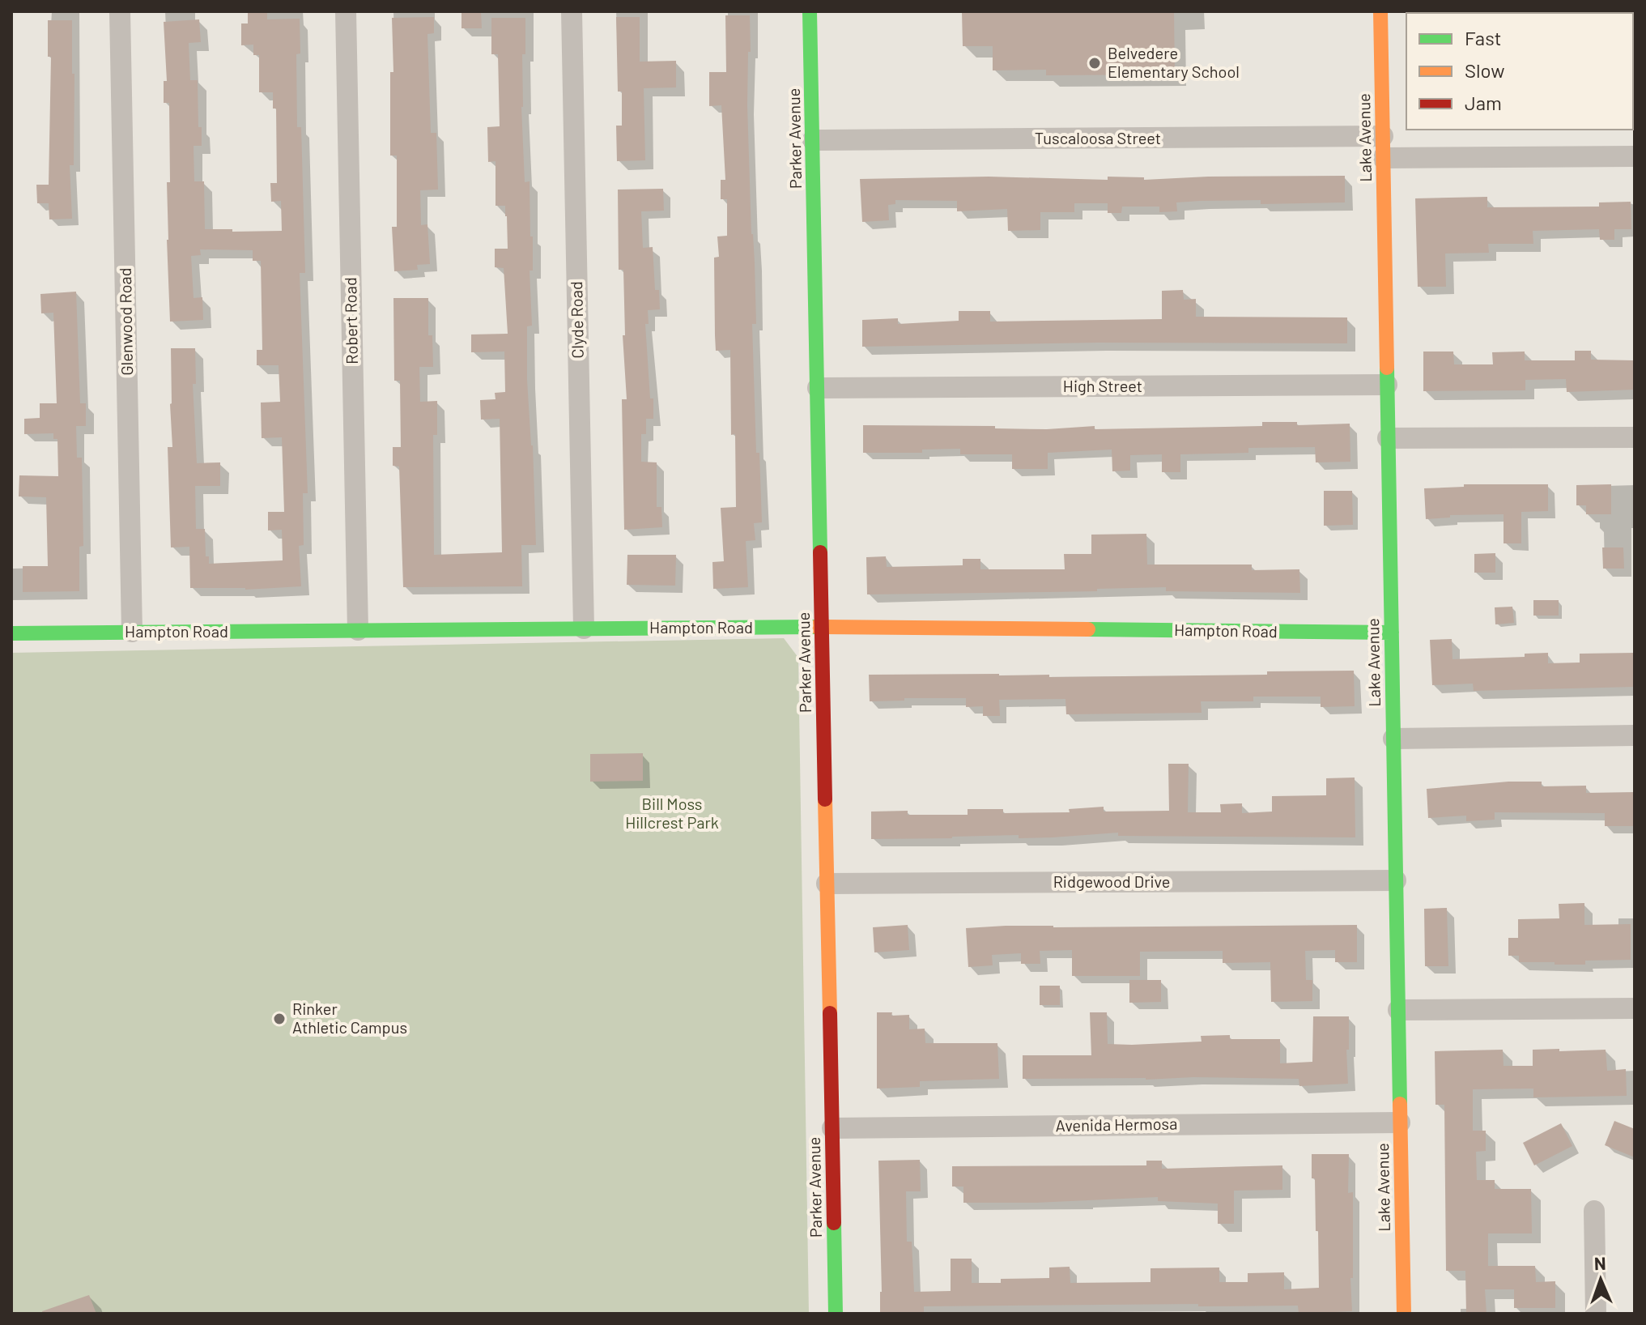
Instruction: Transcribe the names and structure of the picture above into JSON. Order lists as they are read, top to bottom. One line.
{"streets":{"street":["Lake Avenue","Parker Avenue","Tuscaloosa Street","Clyde Road","Robert Road","Glenwood Road","High Street","Hampton Road","Ridgewood Drive","Avenida Hermosa"]},"crossings":[["Lake Avenue","Tuscaloosa Street"],["Lake Avenue","High Street"],["Lake Avenue","Hampton Road"],["Lake Avenue","Ridgewood Drive"],["Lake Avenue","Avenida Hermosa"],["Parker Avenue","Tuscaloosa Street"],["Parker Avenue","High Street"],["Parker Avenue","Hampton Road"],["Parker Avenue","Ridgewood Drive"],["Parker Avenue","Avenida Hermosa"],["Clyde Road","Hampton Road"],["Robert Road","Hampton Road"],["Glenwood Road","Hampton Road"]],"parks":["Bill Moss Hillcrest Park"],"places":["Belvedere Elementary School","Rinker Athletic Campus"],"legend":["Fast","Slow","Jam"],"north":"top"}
